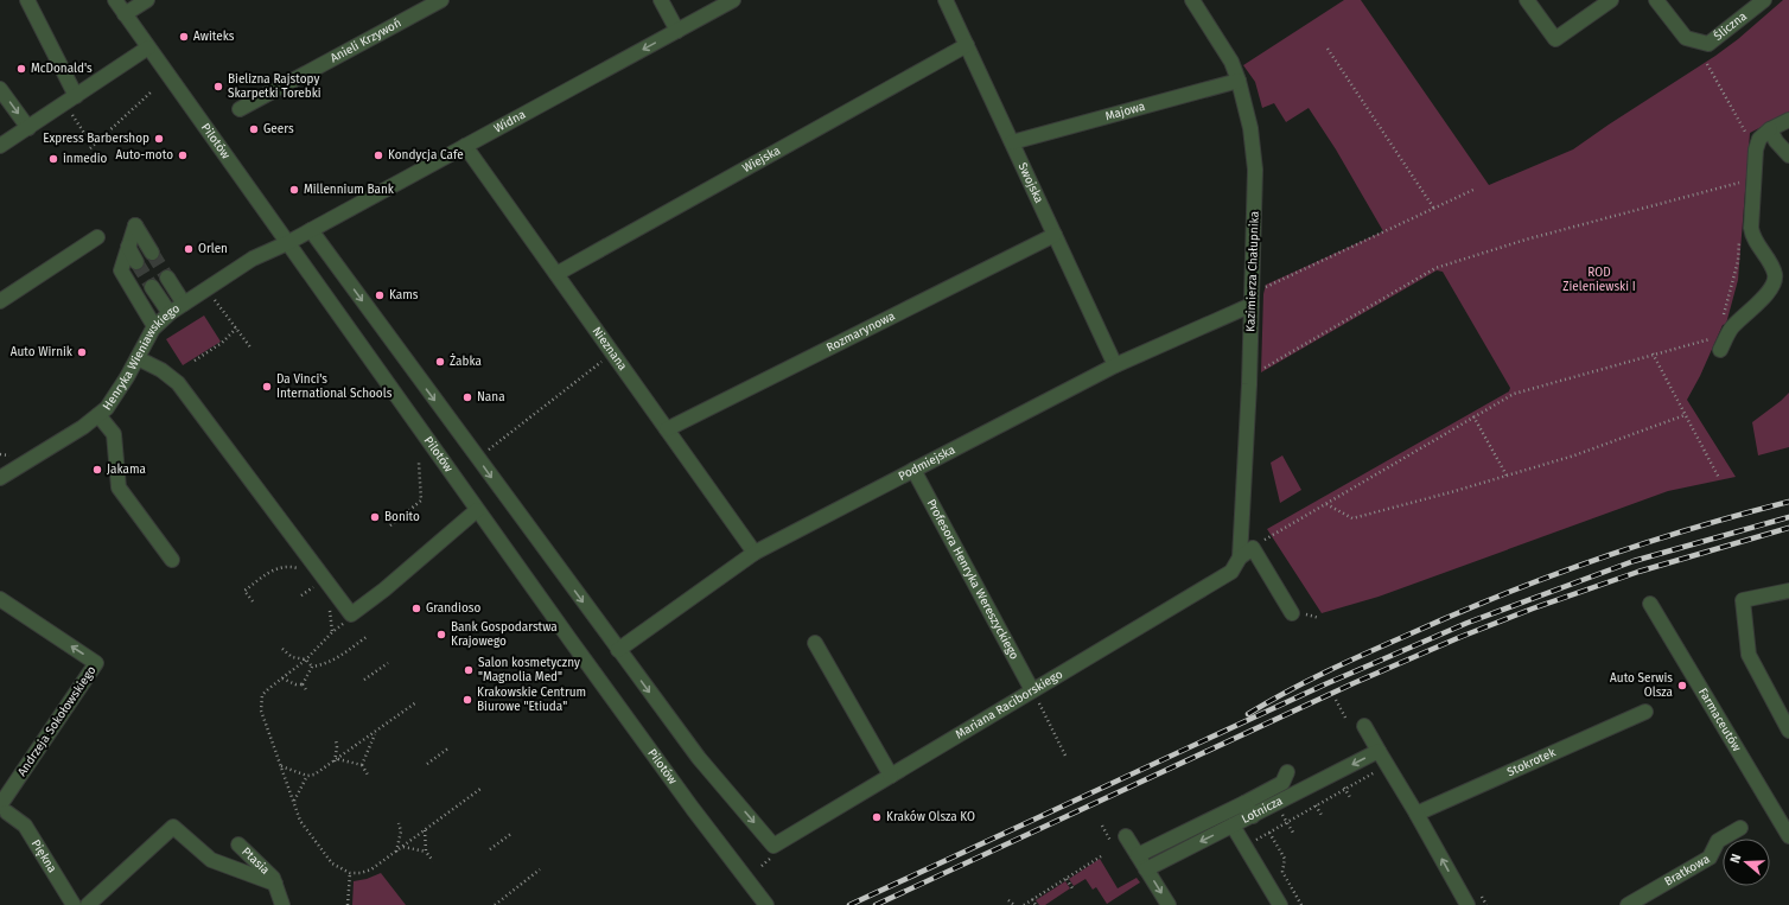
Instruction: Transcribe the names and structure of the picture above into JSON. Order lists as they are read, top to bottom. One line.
{"streets":{"street":["Śliczna","Anieli Krzywoń","Majowa","Widna","Pilotów","Wiejska","Swojska","Kazimierza Chałupnika","Rozmarynowa","Nieznana","Henryka Wieniawskiego","Podmiejska","Profesora Henryka Wereszyckiego","Mariana Raciborskiego","Farmaceutów","Andrzeja Sokołowskiego","Stokrotek","Lotnicza","Piękna","Ptasia","Bratkowa"]},"crossings":[["Majowa","Swojska"],["Majowa","Kazimierza Chałupnika"],["Widna","Pilotów"],["Widna","Nieznana"],["Widna","Henryka Wieniawskiego"],["Pilotów","Henryka Wieniawskiego"],["Wiejska","Swojska"],["Wiejska","Nieznana"],["Swojska","Rozmarynowa"],["Swojska","Podmiejska"],["Kazimierza Chałupnika","Podmiejska"],["Kazimierza Chałupnika","Mariana Raciborskiego"],["Rozmarynowa","Nieznana"],["Nieznana","Podmiejska"],["Podmiejska","Profesora Henryka Wereszyckiego"],["Podmiejska","Mariana Raciborskiego"],["Profesora Henryka Wereszyckiego","Mariana Raciborskiego"],["Andrzeja Sokołowskiego","Piękna"]],"one_way":["Widna"],"parks":["ROD Zieleniewski I"],"places":["Awiteks","McDonald's","Bielizna Rajstopy Skarpetki Torebki","Geers","Express Barbershop","Auto-moto","Kondycja Cafe","inmedio","Millennium Bank","Orlen","Kams","Auto Wirnik","Żabka","Da Vinci's International Schools","Nana","Jakama","Bonito","Grandioso","Bank Gospodarstwa Krajowego","Salon kosmetyczny \"Magnolia Med\"","Auto Serwis Olsza","Krakowskie Centrum Biurowe \"Etiuda\"","Kraków Olsza KO"],"north":"left"}
